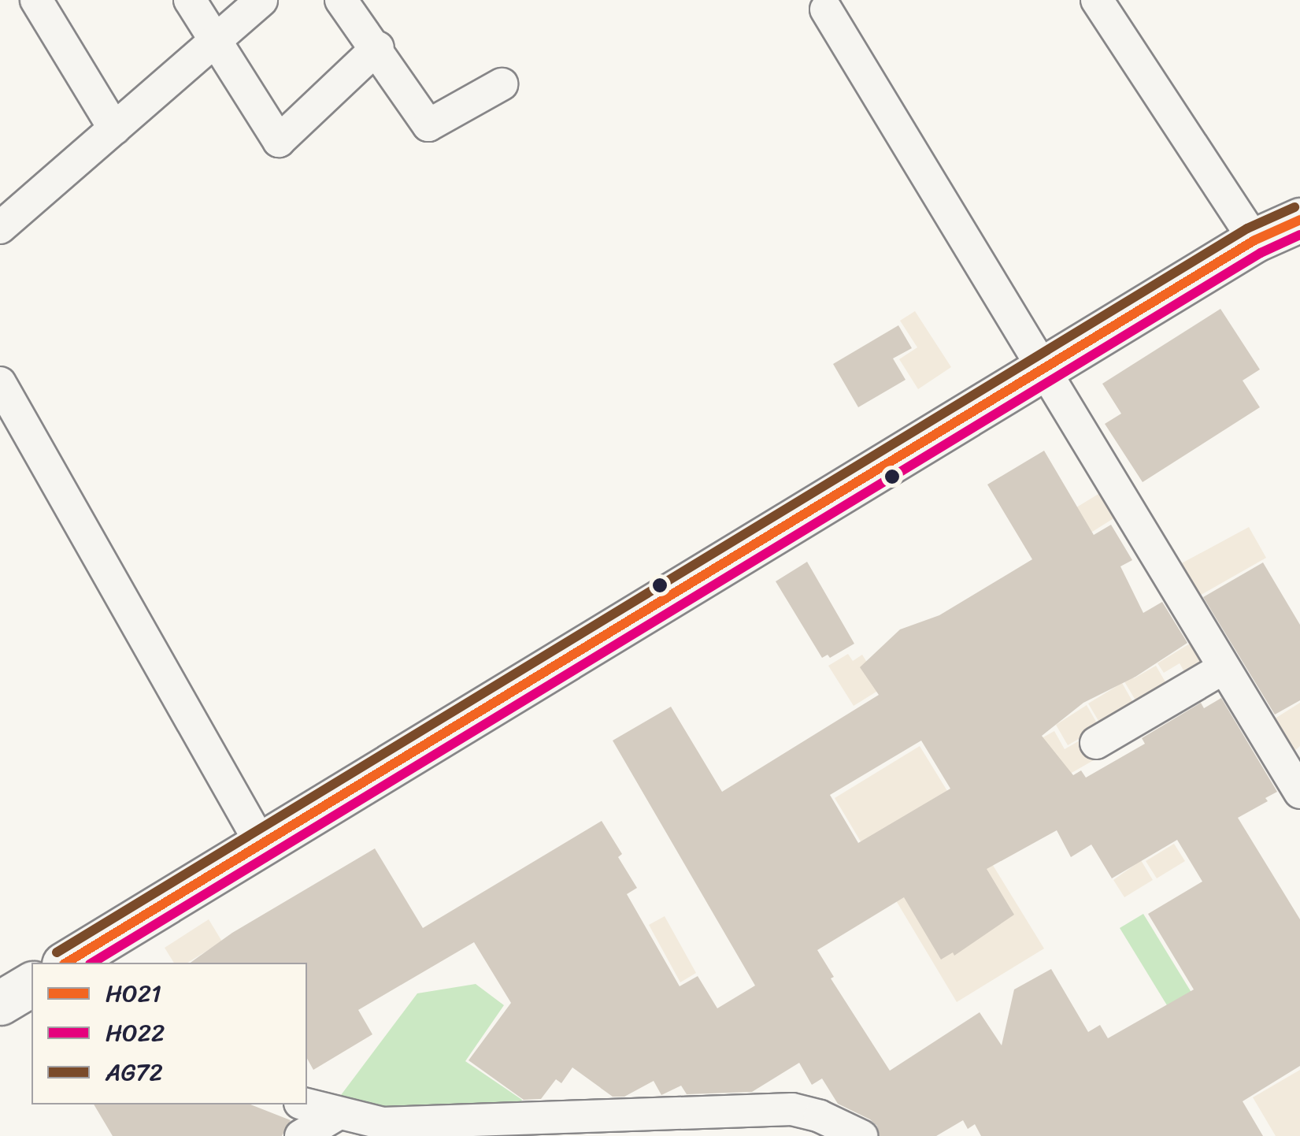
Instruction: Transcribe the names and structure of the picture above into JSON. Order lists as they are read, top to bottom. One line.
{"lines":["transit line AG72","transit line HO21","transit line HO22"],"legend":["HO21","HO22","AG72"]}
